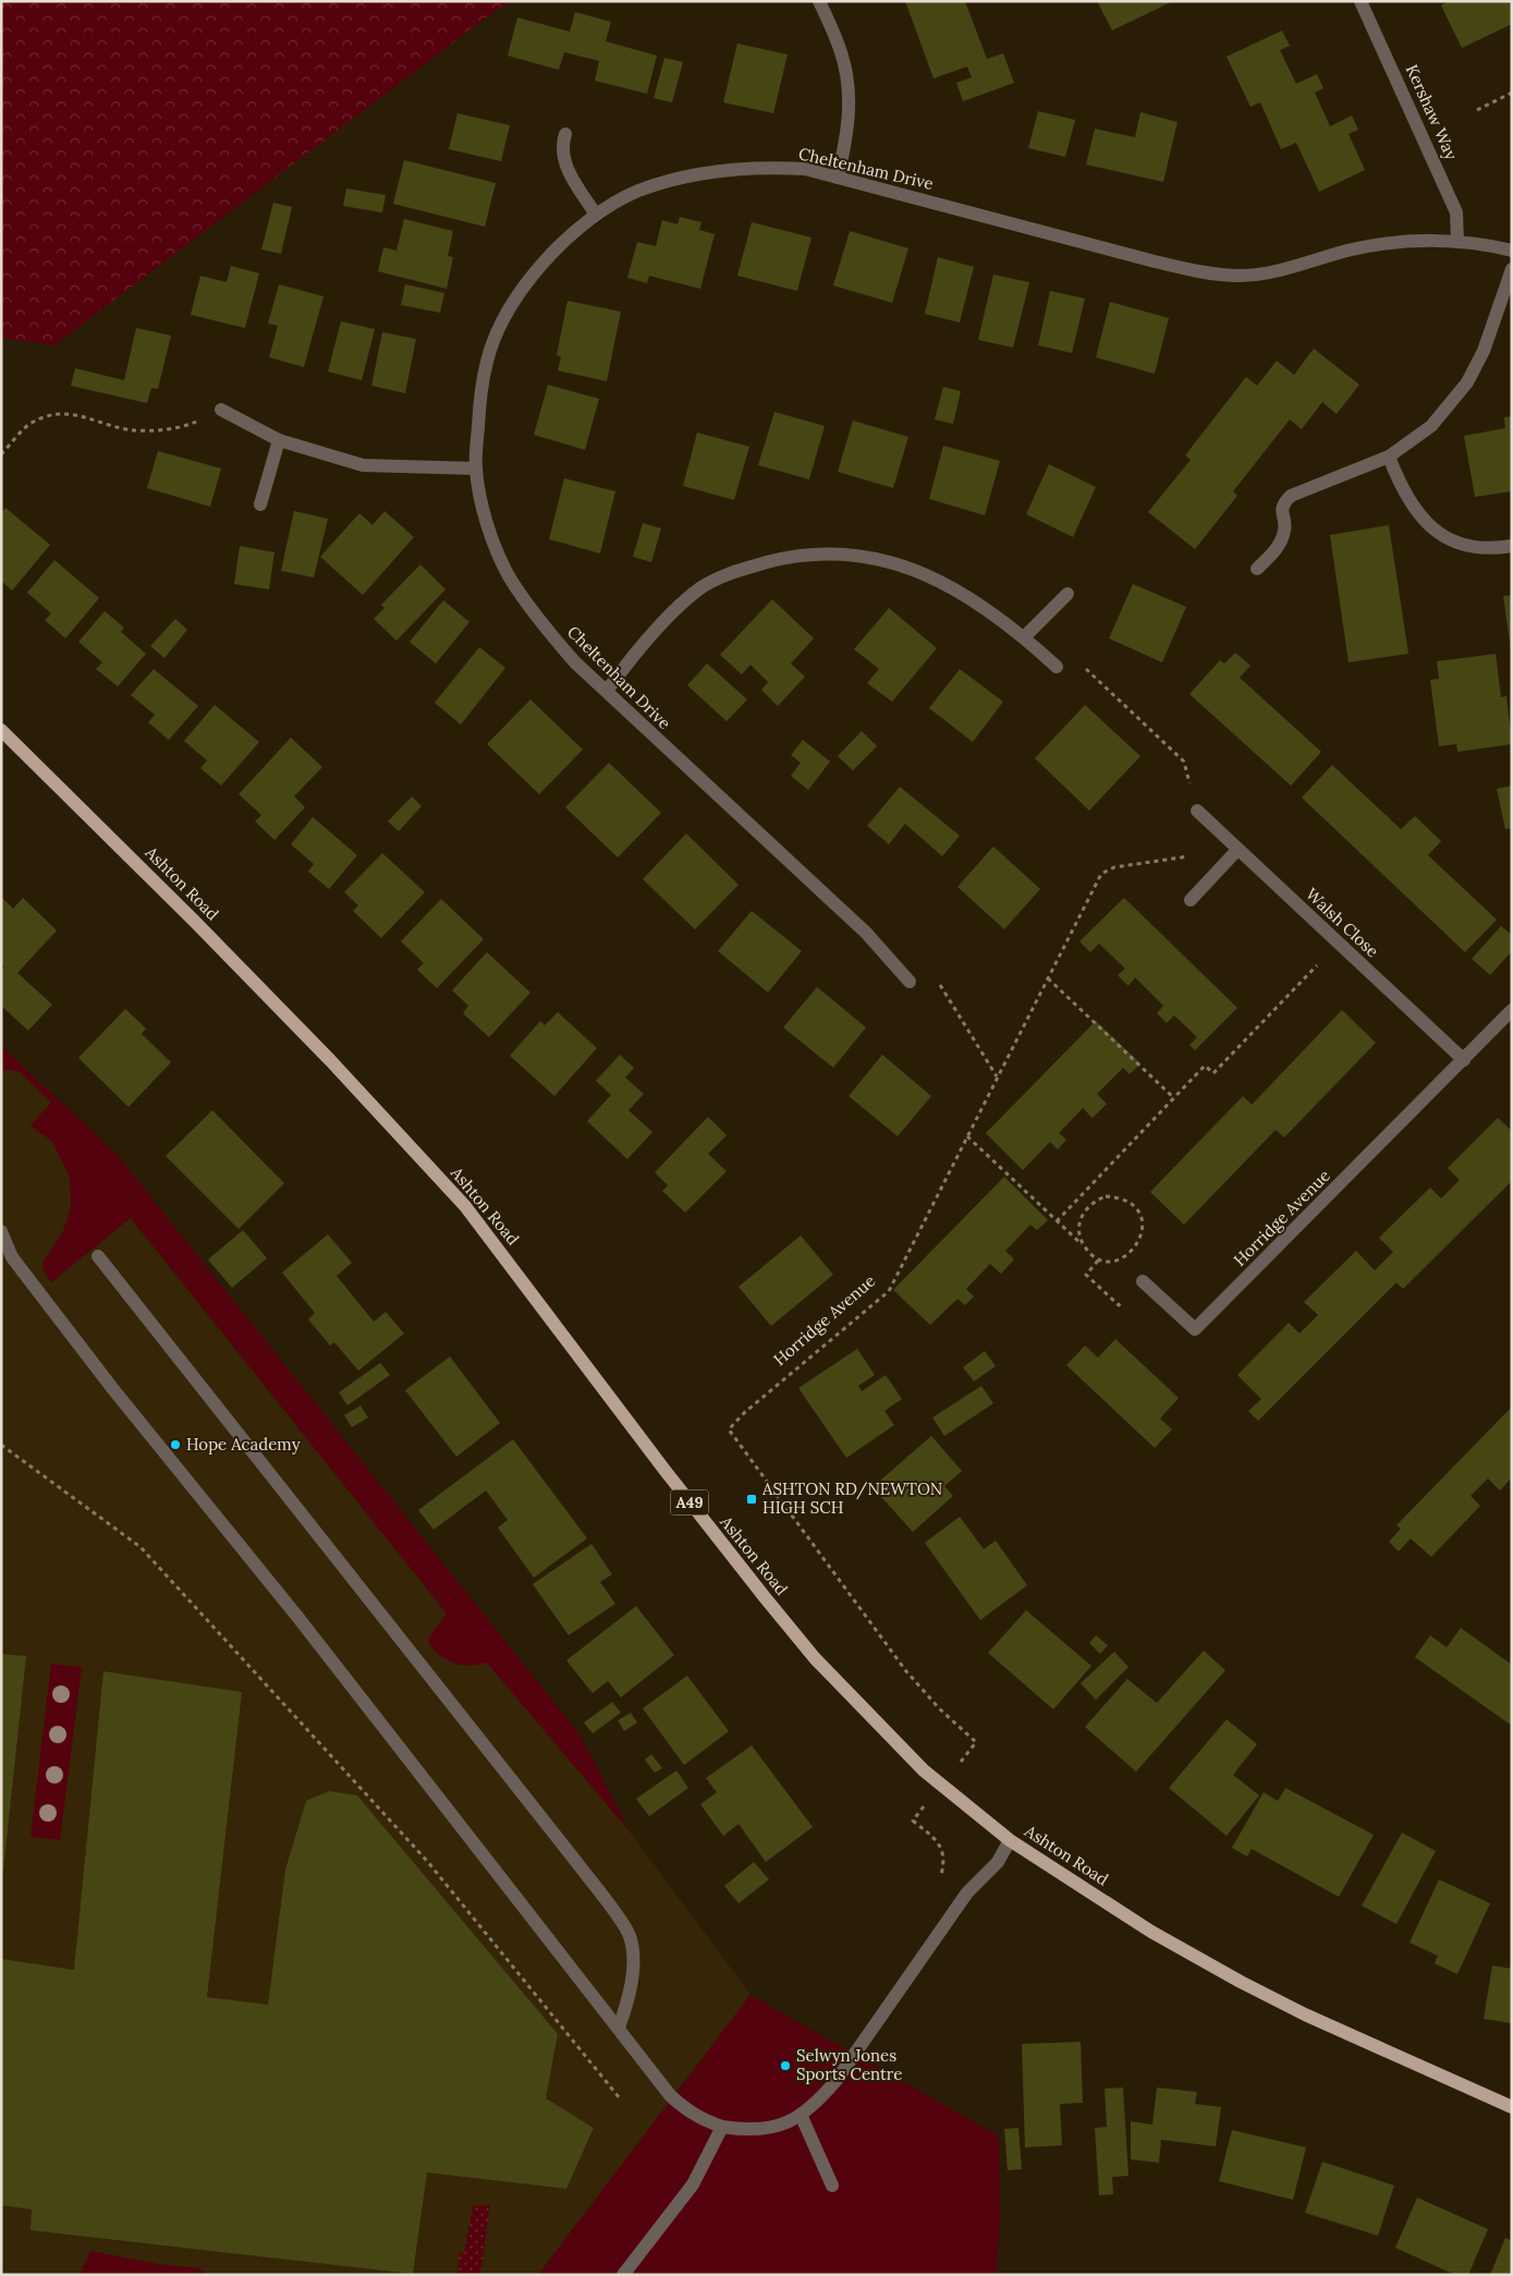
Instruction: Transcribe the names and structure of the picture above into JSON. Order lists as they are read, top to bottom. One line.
{"streets":{"main road":["Ashton Road","A49"],"street":["Kershaw Way","Cheltenham Drive","Walsh Close","Horridge Avenue"]},"crossings":[["Kershaw Way","Cheltenham Drive"],["Walsh Close","Horridge Avenue"]],"places":{"other":["Hope Academy","Selwyn Jones Sports Centre"],"transit":["ASHTON RD/NEWTON HIGH SCH"]}}
